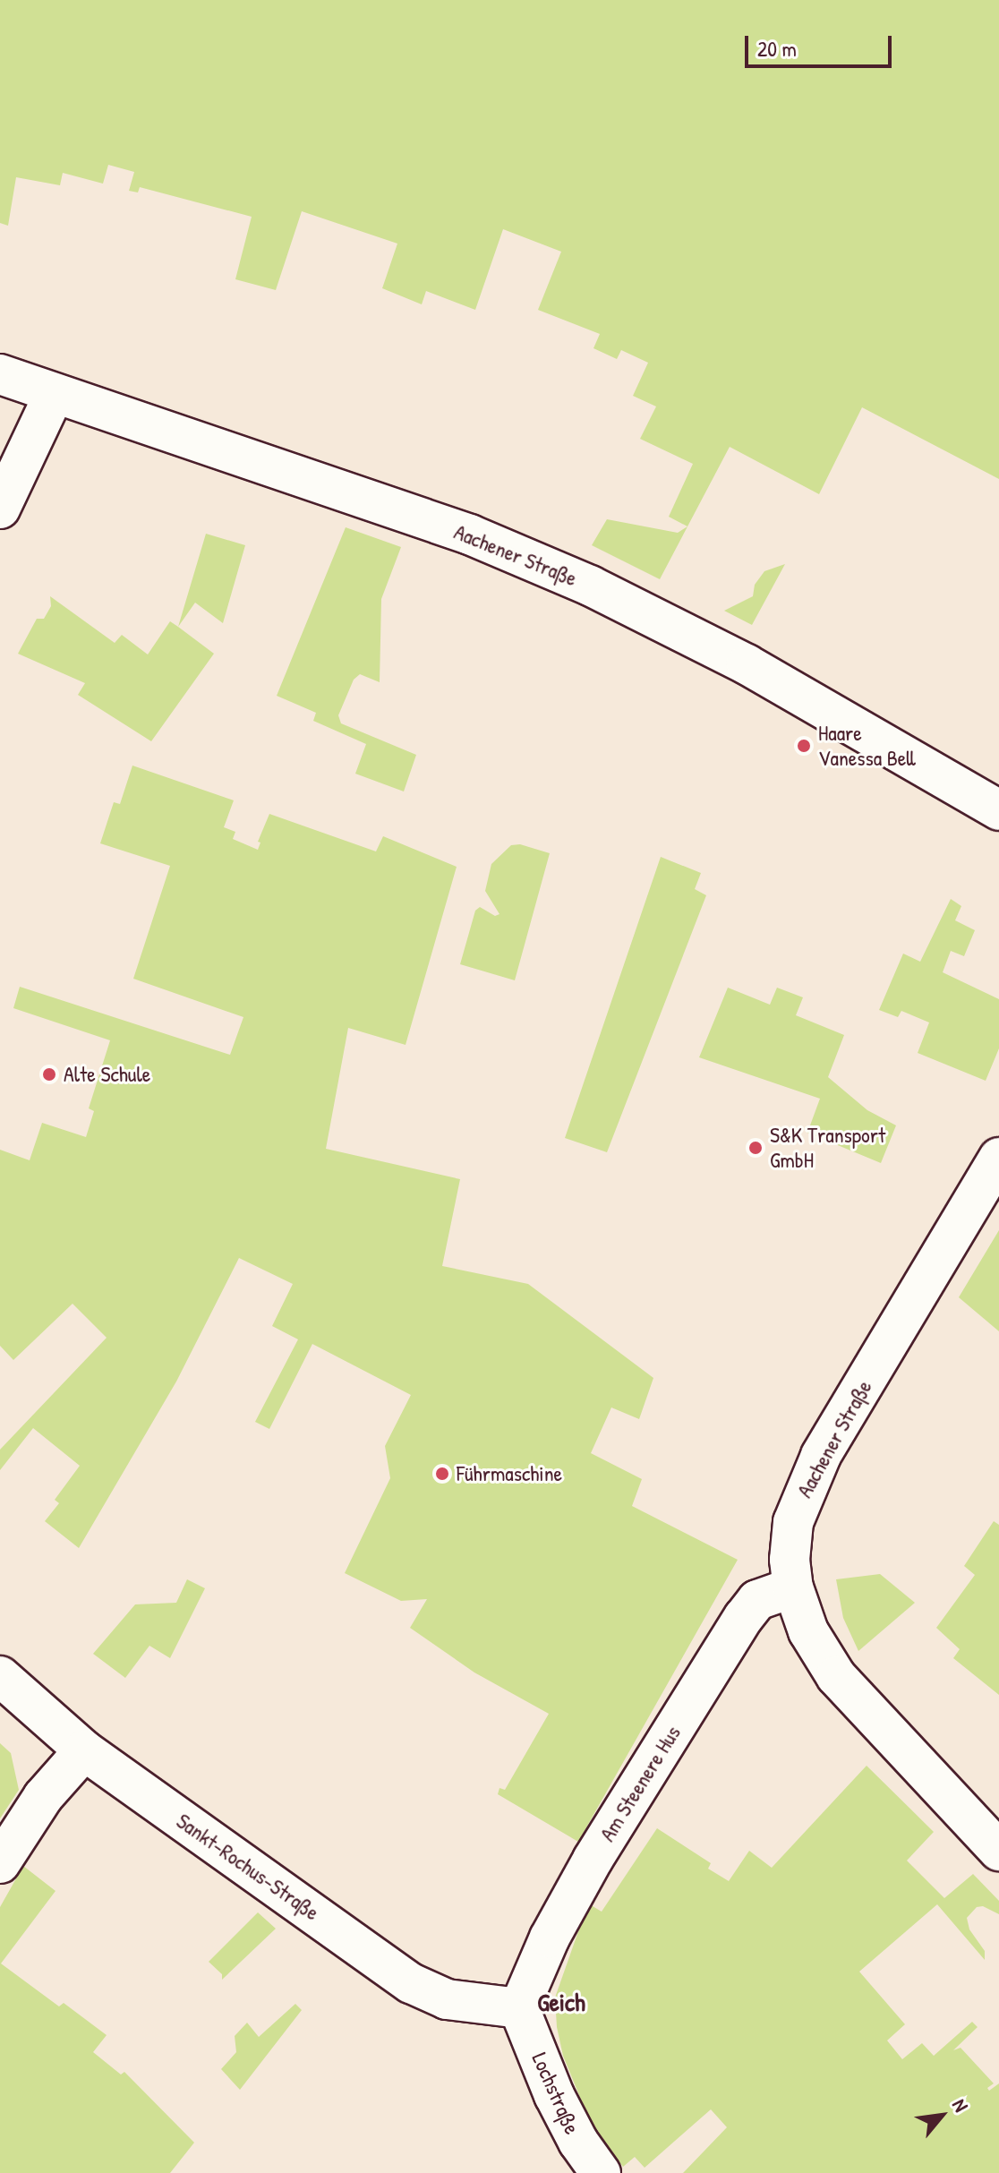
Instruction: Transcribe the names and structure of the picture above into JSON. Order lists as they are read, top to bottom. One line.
{"streets":{"street":["Aachener Straße","Am Steenere Hus","Sankt-Rochus-Straße","Lochstraße"]},"crossings":[["Aachener Straße","Am Steenere Hus"],["Am Steenere Hus","Sankt-Rochus-Straße"],["Am Steenere Hus","Lochstraße"],["Sankt-Rochus-Straße","Lochstraße"]],"districts":["Geich"],"places":["Haare Vanessa Bell","Alte Schule","S&K Transport GmbH","Führmaschine"],"scale_bar":"20 m","north":"top right"}
